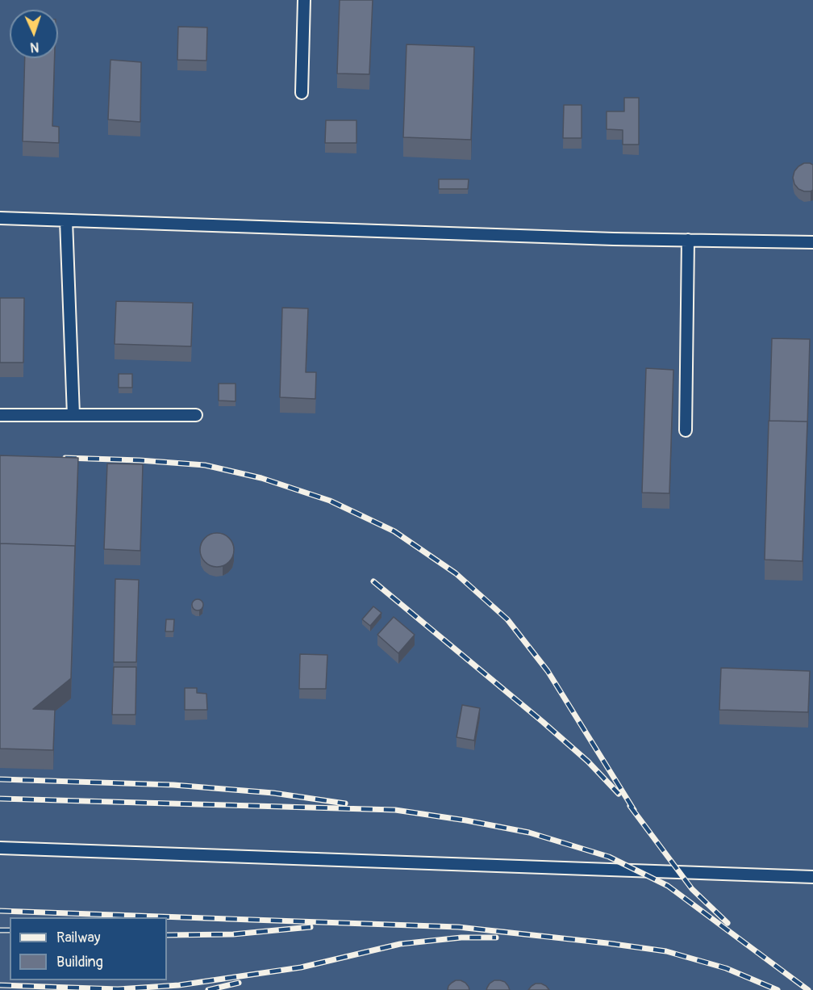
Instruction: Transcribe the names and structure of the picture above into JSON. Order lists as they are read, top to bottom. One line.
{"legend":["Railway","Building"],"north":"bottom"}
